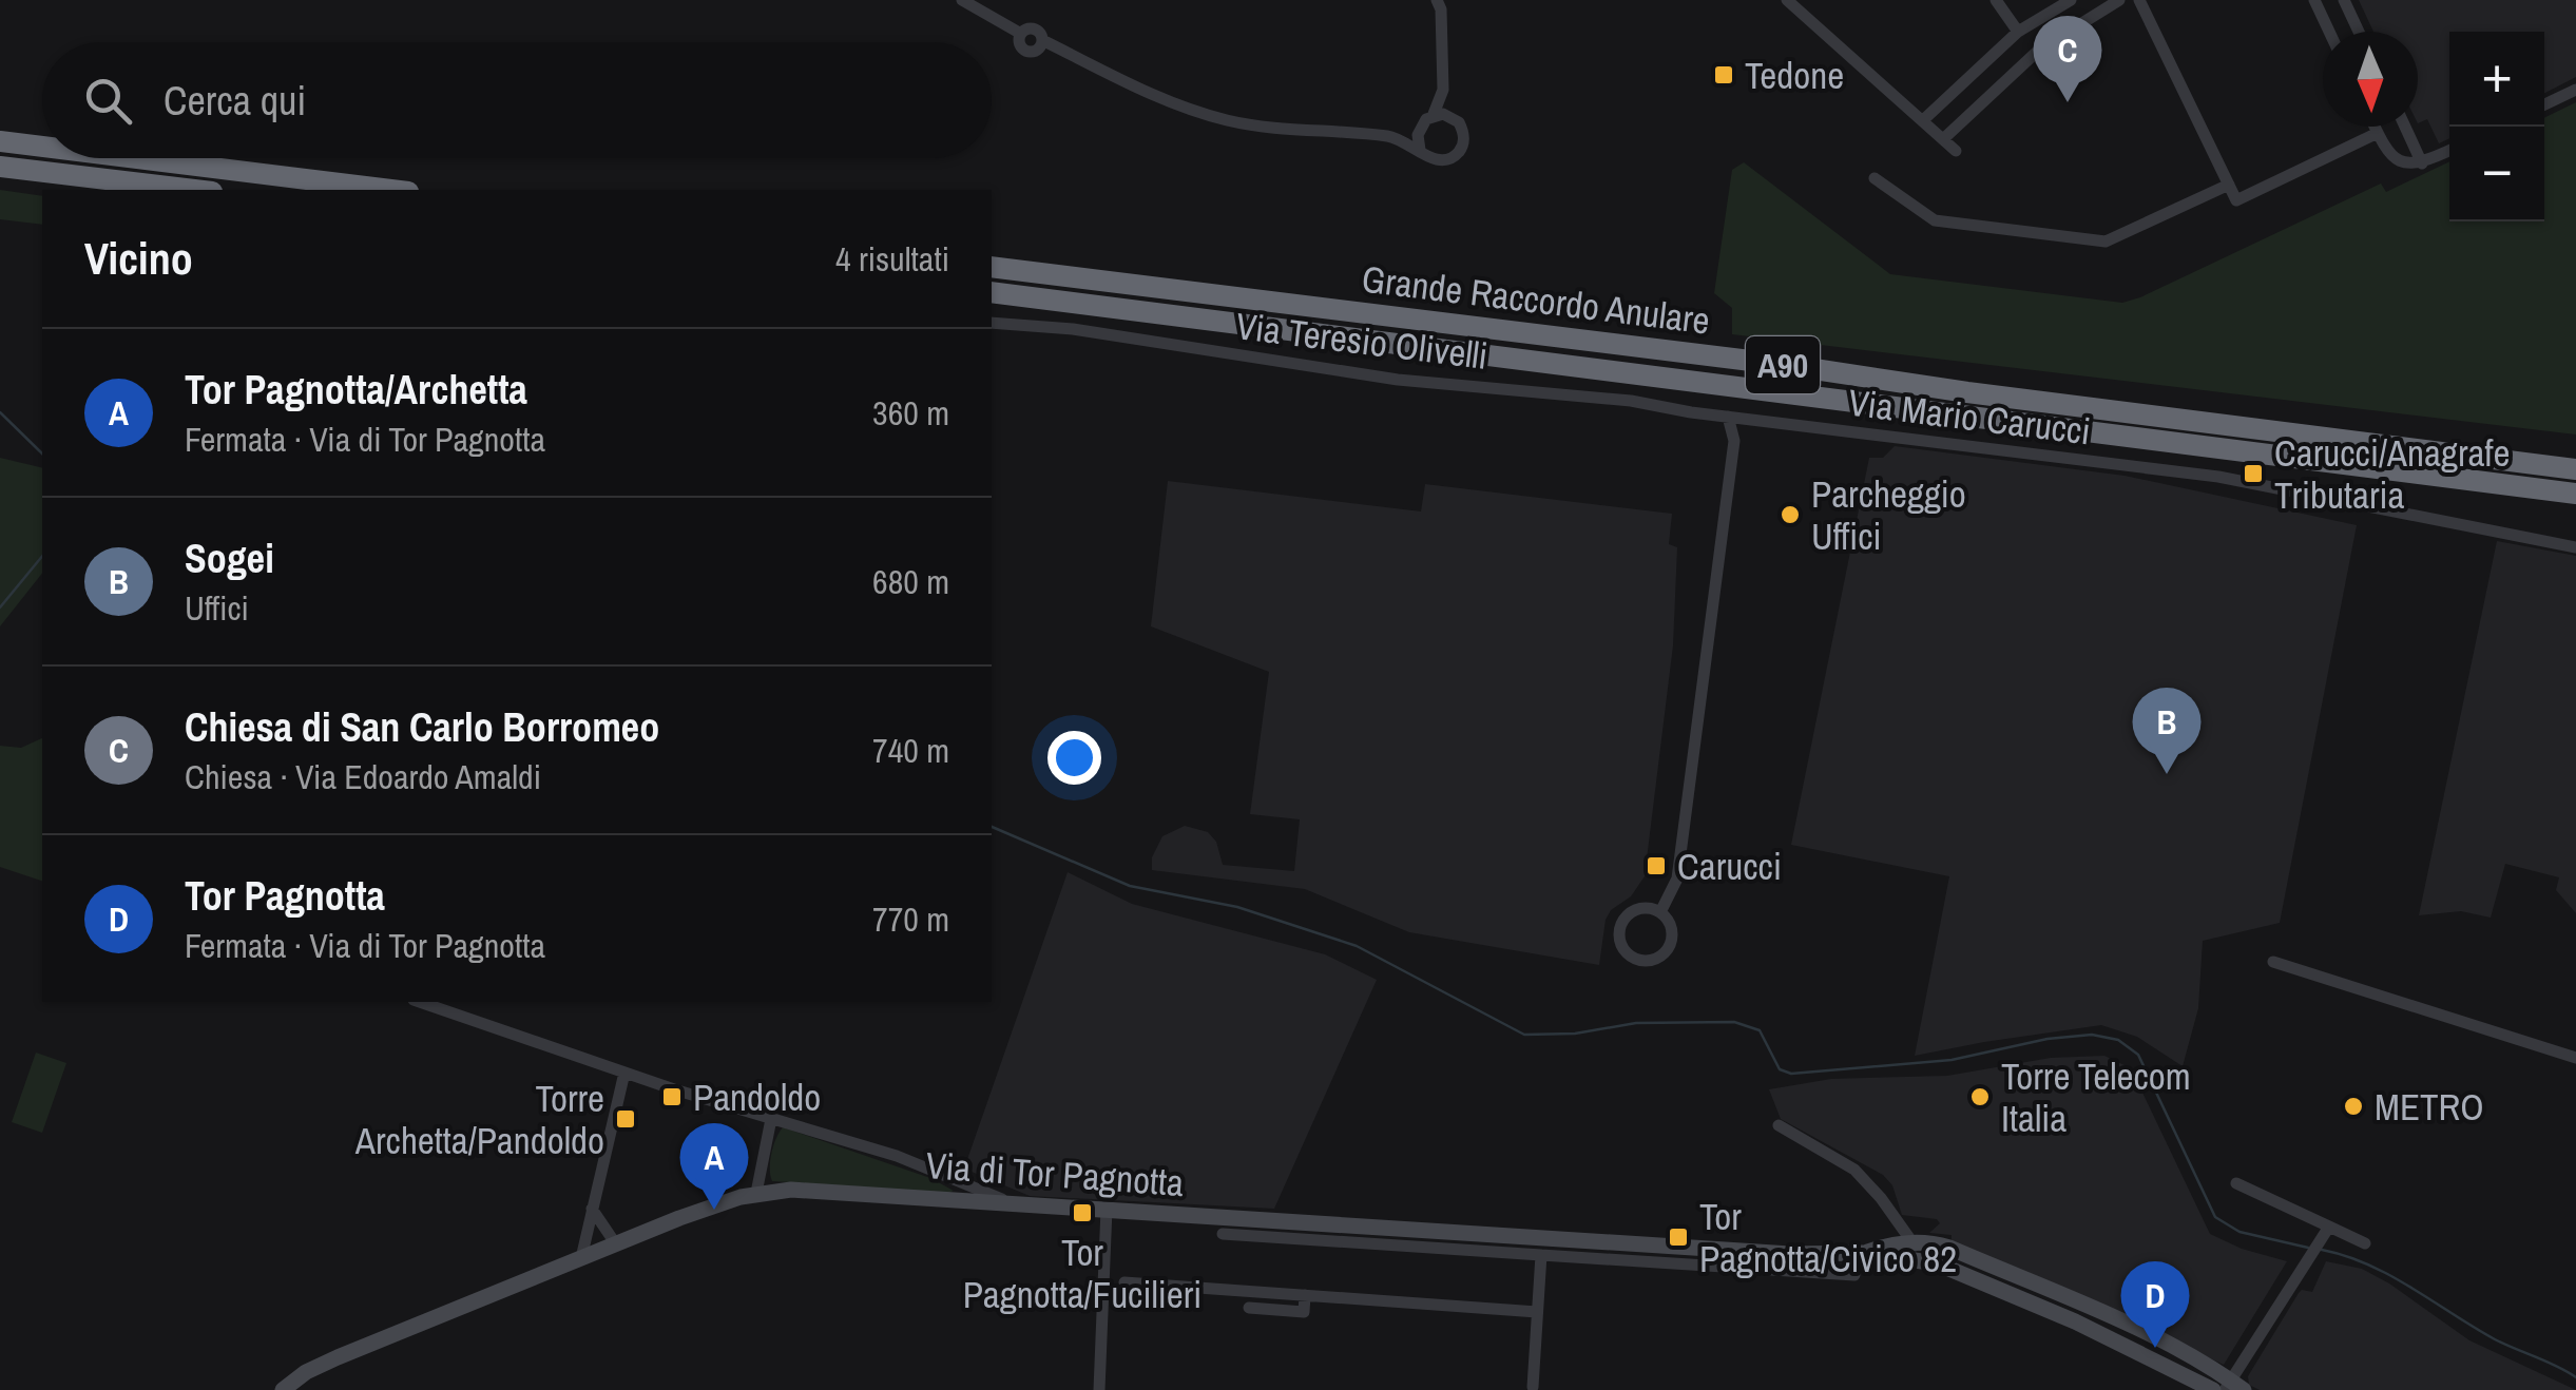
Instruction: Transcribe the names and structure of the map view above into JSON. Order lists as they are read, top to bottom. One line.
{"streets":{"highway":["Grande Raccordo Anulare","A90"],"street":["Via Teresio Olivelli","Via Mario Carucci","Via di Tor Pagnotta"]},"crossings":[["Via Teresio Olivelli","Via Mario Carucci"]],"places":{"transit":["Tedone","Carucci/Anagrafe Tributaria","Carucci","Pandoldo","Torre Archetta/Pandoldo","Tor Pagnotta/Fucilieri","Tor Pagnotta/Civico 82"],"other":["Parcheggio Uffici","Torre Telecom Italia","METRO"]},"north":"bottom","page":{"pins":["C","B","A","D"],"map_buttons":["+","−"],"search":"Cerca qui","heading":["Vicino","4 risultati"],"list":[{"mark":"A","name":"Tor Pagnotta/Archetta","note":"Fermata · Via di Tor Pagnotta","value":"360 m"},{"mark":"B","name":"Sogei","note":"Uffici","value":"680 m"},{"mark":"C","name":"Chiesa di San Carlo Borromeo","note":"Chiesa · Via Edoardo Amaldi","value":"740 m"},{"mark":"D","name":"Tor Pagnotta","note":"Fermata · Via di Tor Pagnotta","value":"770 m"}]}}
